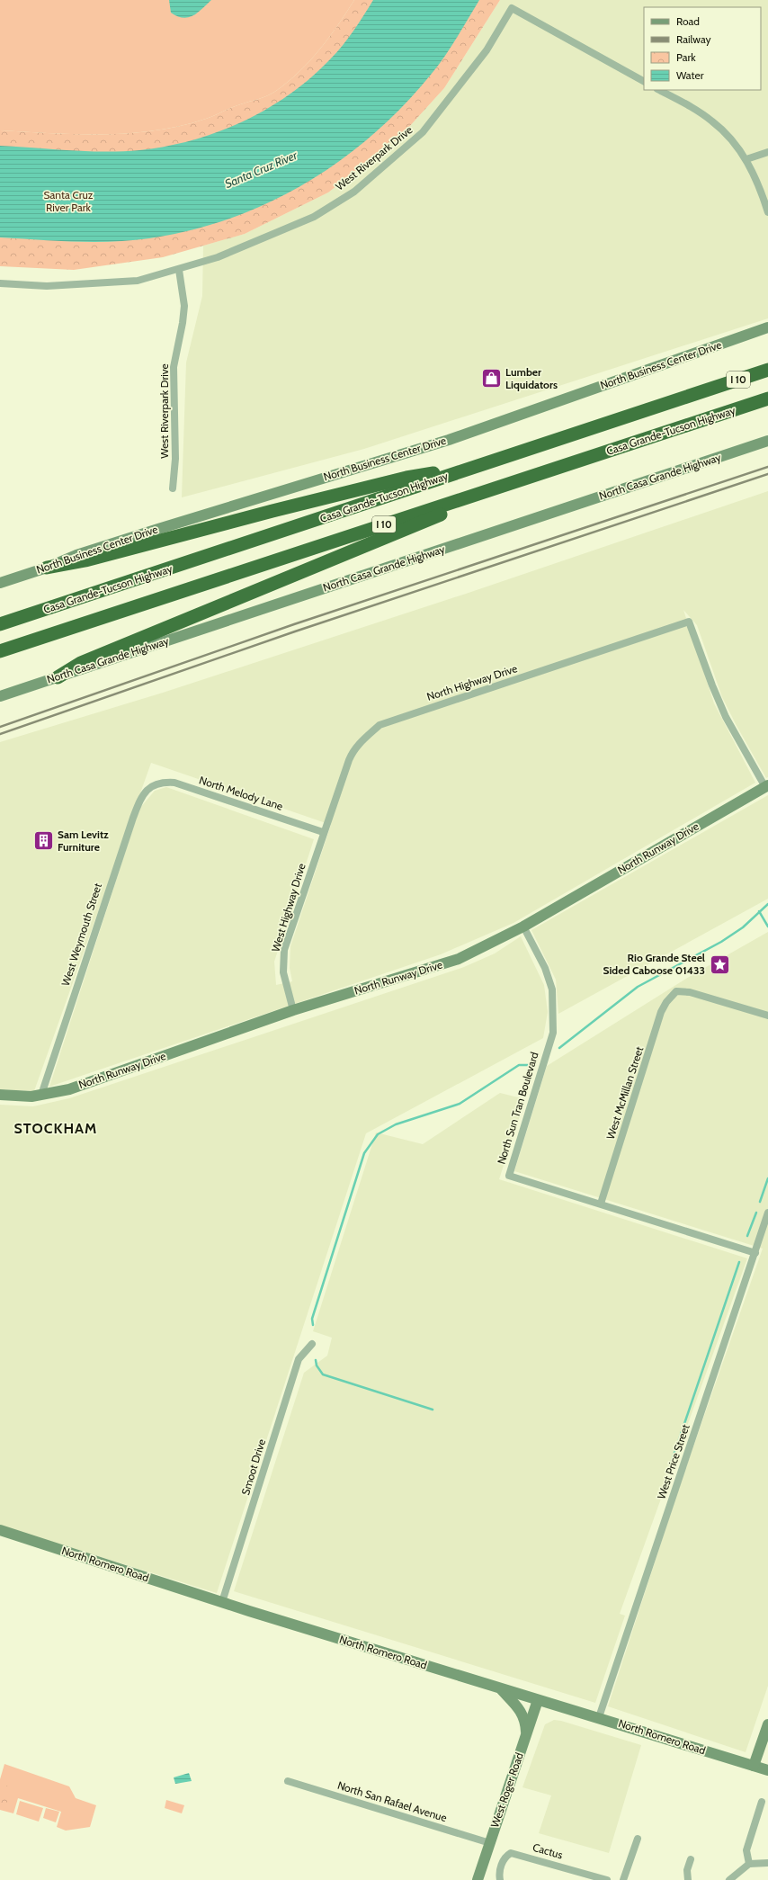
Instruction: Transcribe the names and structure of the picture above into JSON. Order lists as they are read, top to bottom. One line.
{"streets":{"highway":["I 10","Casa Grande-Tucson Highway"],"street":["West Riverpark Drive","North Business Center Drive","North Casa Grande Highway","North Highway Drive","North Melody Lane","North Runway Drive","West Highway Drive","West Weymouth Street","West McMillan Street","North Sun Tran Boulevard","West Price Street","Smoot Drive","North Romero Road","West Roger Road","North San Rafael Avenue","Cactus"]},"crossings":[["North Highway Drive","North Melody Lane"],["North Highway Drive","North Runway Drive"],["North Highway Drive","West Highway Drive"],["North Melody Lane","West Highway Drive"],["North Melody Lane","West Weymouth Street"],["North Runway Drive","West Highway Drive"],["North Runway Drive","West Weymouth Street"],["North Runway Drive","North Sun Tran Boulevard"],["West McMillan Street","North Sun Tran Boulevard"],["North Sun Tran Boulevard","West Price Street"],["West Price Street","North Romero Road"],["Smoot Drive","North Romero Road"],["North Romero Road","West Roger Road"],["West Roger Road","North San Rafael Avenue"]],"districts":["STOCKHAM"],"water":["Santa Cruz River"],"parks":["Santa Cruz River Park"],"places":{"shop":["Lumber Liquidators"],"building":["Sam Levitz Furniture"],"place":["Rio Grande Steel Sided Caboose 01433"]},"legend":["Road","Railway","Park","Water"]}
